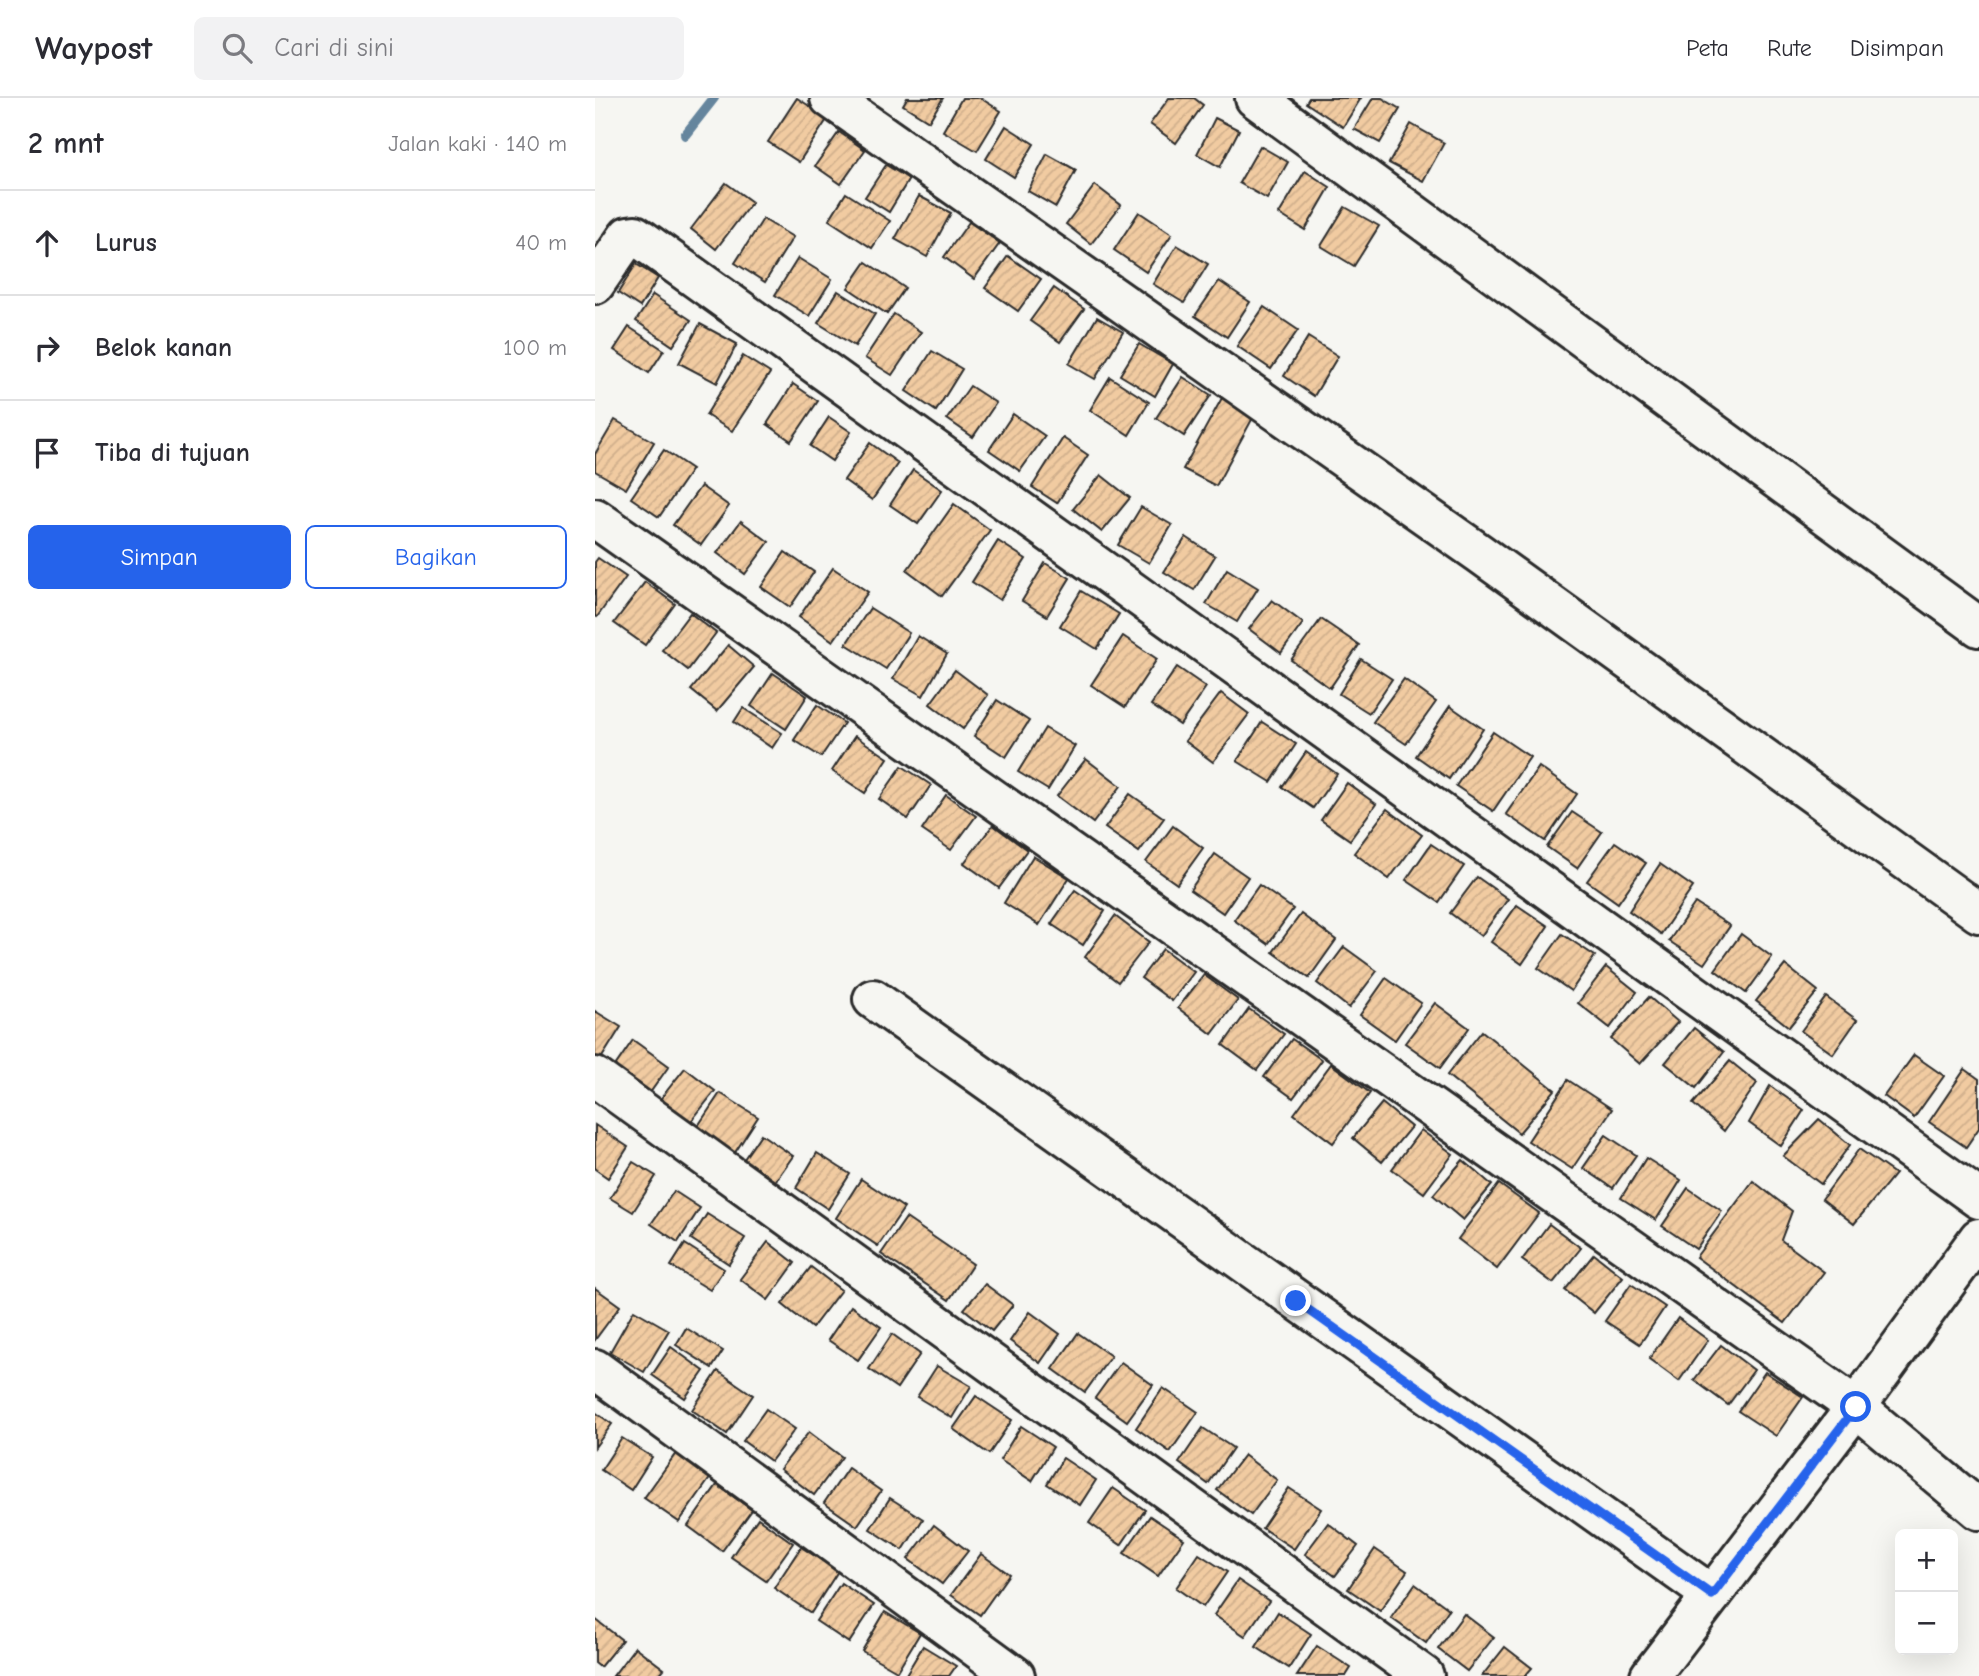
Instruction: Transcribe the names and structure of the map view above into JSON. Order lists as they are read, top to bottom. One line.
{"page":{"header":"Waypost","search":"Cari di sini","nav":["Peta","Rute","Disimpan"],"heading":["2 mnt","Jalan kaki · 140 m"],"list":[["Lurus","40 m"],["Belok kanan","100 m"],"Tiba di tujuan"],"buttons":["Simpan","Bagikan"],"map_buttons":["+","−"]}}
